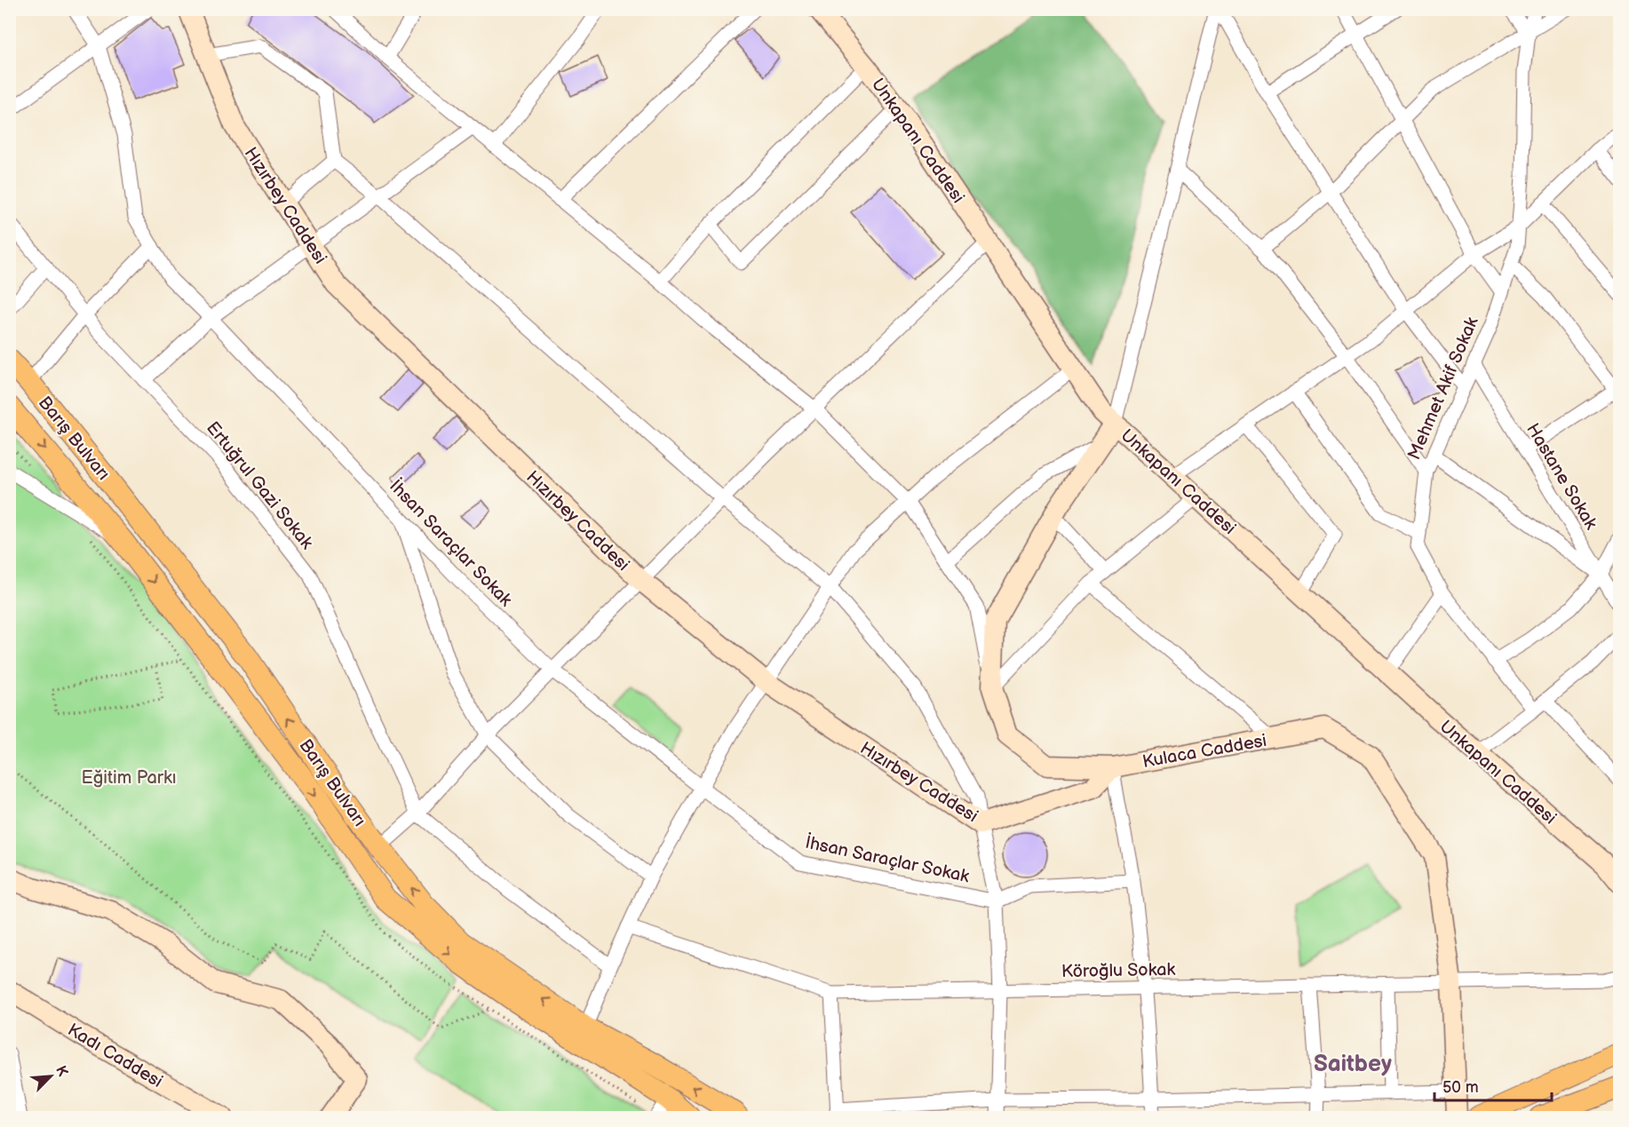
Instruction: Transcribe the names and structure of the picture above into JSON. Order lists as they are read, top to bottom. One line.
{"streets":{"main road":["Unkapanı Caddesi","Hızırbey Caddesi","Barış Bulvarı","Kulaca Caddesi","Kadı Caddesi"],"street":["Mehmet Akif Sokak","Hastane Sokak","Ertuğrul Gazi Sokak","İhsan Saraçlar Sokak","Köroğlu Sokak"]},"crossings":[["Unkapanı Caddesi","Kulaca Caddesi"],["Hızırbey Caddesi","Kulaca Caddesi"],["Mehmet Akif Sokak","Hastane Sokak"],["Kulaca Caddesi","Köroğlu Sokak"]],"districts":["Saitbey"],"parks":["Eğitim Parkı"],"scale_bar":"50 m","north":"top right"}
